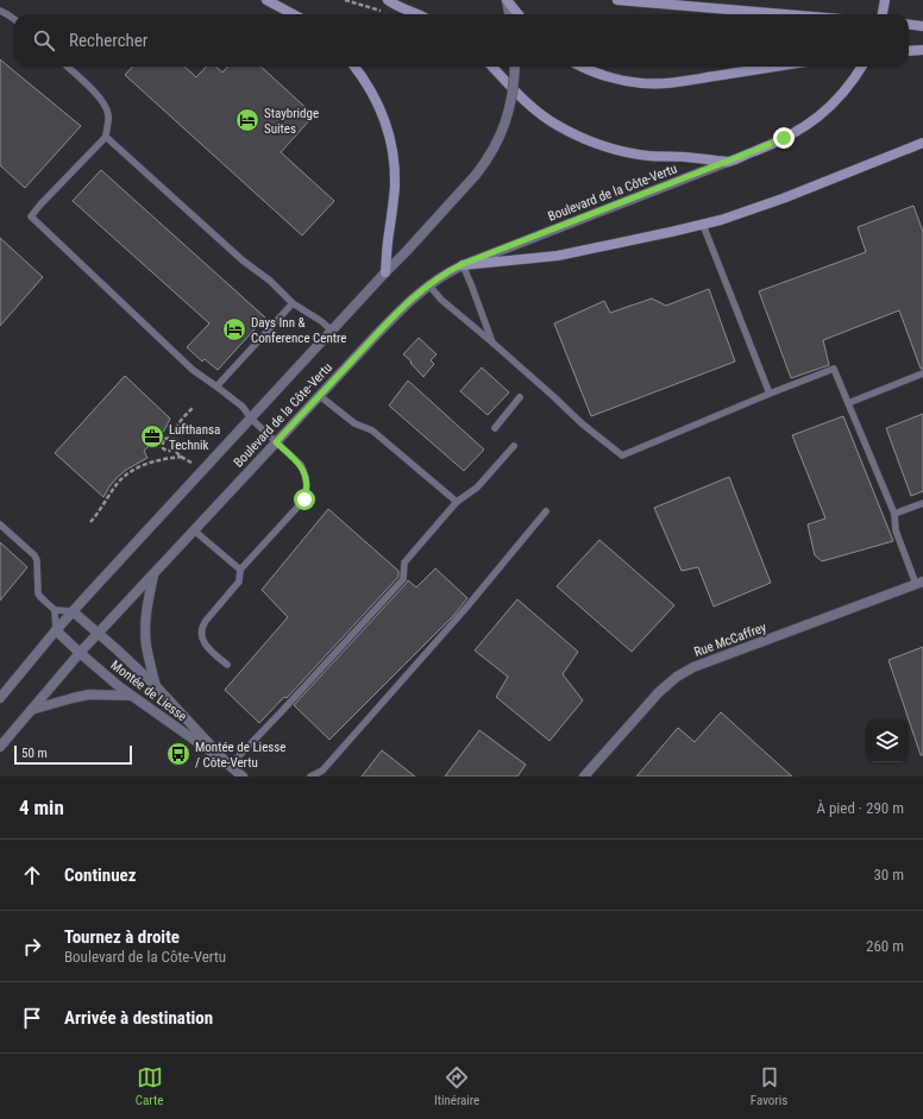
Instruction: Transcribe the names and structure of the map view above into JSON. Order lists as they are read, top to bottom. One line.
{"streets":{"main road":["Boulevard de la Côte-Vertu"],"street":["Rue McCaffrey","Montée de Liesse"]},"crossings":[["Boulevard de la Côte-Vertu","Montée de Liesse"]],"places":{"hotel":["Staybridge Suites","Days Inn & Conference Centre"],"office":["Lufthansa Technik"],"bus stop":["Montée de Liesse / Côte-Vertu"]},"scale_bar":"50 m","page":{"search":"Rechercher","scale":"50 m","heading":["4 min","À pied · 290 m"],"list":[["Continuez","30 m"],["Tournez à droite","Boulevard de la Côte-Vertu","260 m"],"Arrivée à destination"],"nav":["Carte","Itinéraire","Favoris"]}}
